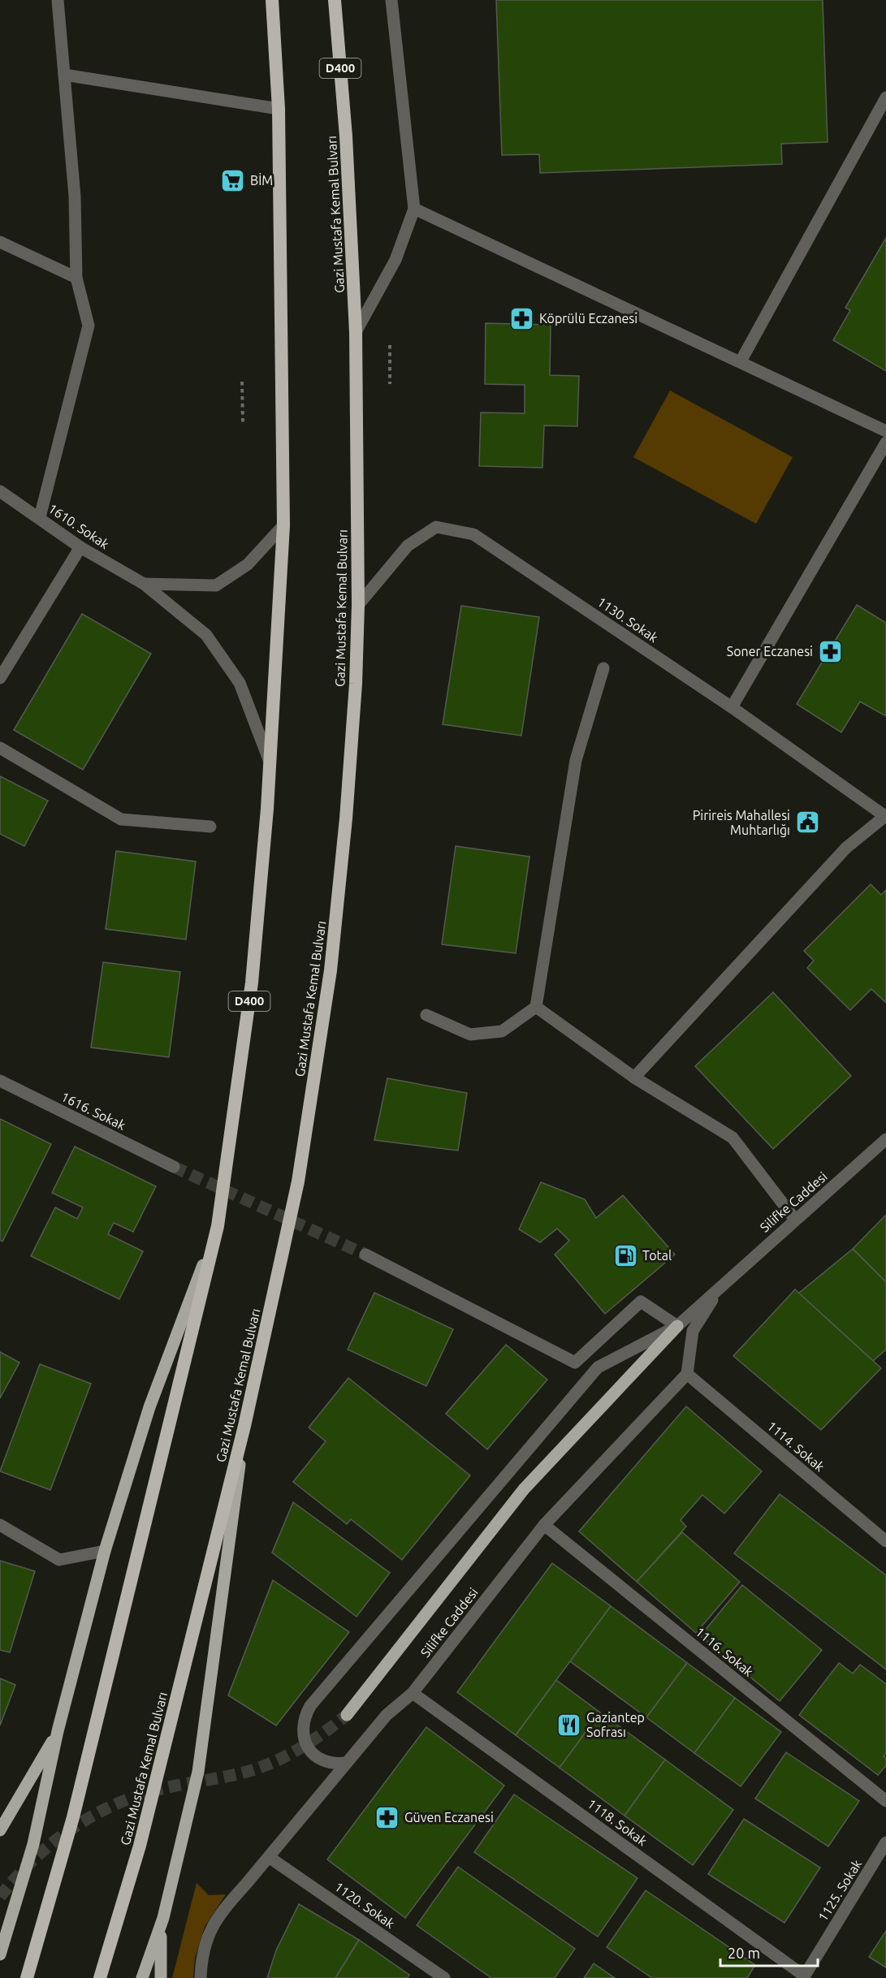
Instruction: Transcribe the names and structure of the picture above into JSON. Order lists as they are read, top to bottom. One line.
{"streets":{"highway":["D400","Gazi Mustafa Kemal Bulvarı"],"street":["1610. Sokak","1130. Sokak","1616. Sokak","Silifke Caddesi","1114. Sokak","1116. Sokak","1118. Sokak","1125. Sokak","1120. Sokak"]},"crossings":[["D400","1610. Sokak"],["Gazi Mustafa Kemal Bulvarı","1130. Sokak"],["Silifke Caddesi","1114. Sokak"],["Silifke Caddesi","1116. Sokak"],["Silifke Caddesi","1118. Sokak"],["Silifke Caddesi","1120. Sokak"],["1118. Sokak","1125. Sokak"]],"places":{"supermarket":["BİM"],"pharmacy":["Köprülü Eczanesi","Soner Eczanesi","Güven Eczanesi"],"public building":["Pirireis Mahallesi Muhtarlığı"],"fuel station":["Total"],"restaurant":["Gaziantep Sofrası"]},"scale_bar":"20 m"}
